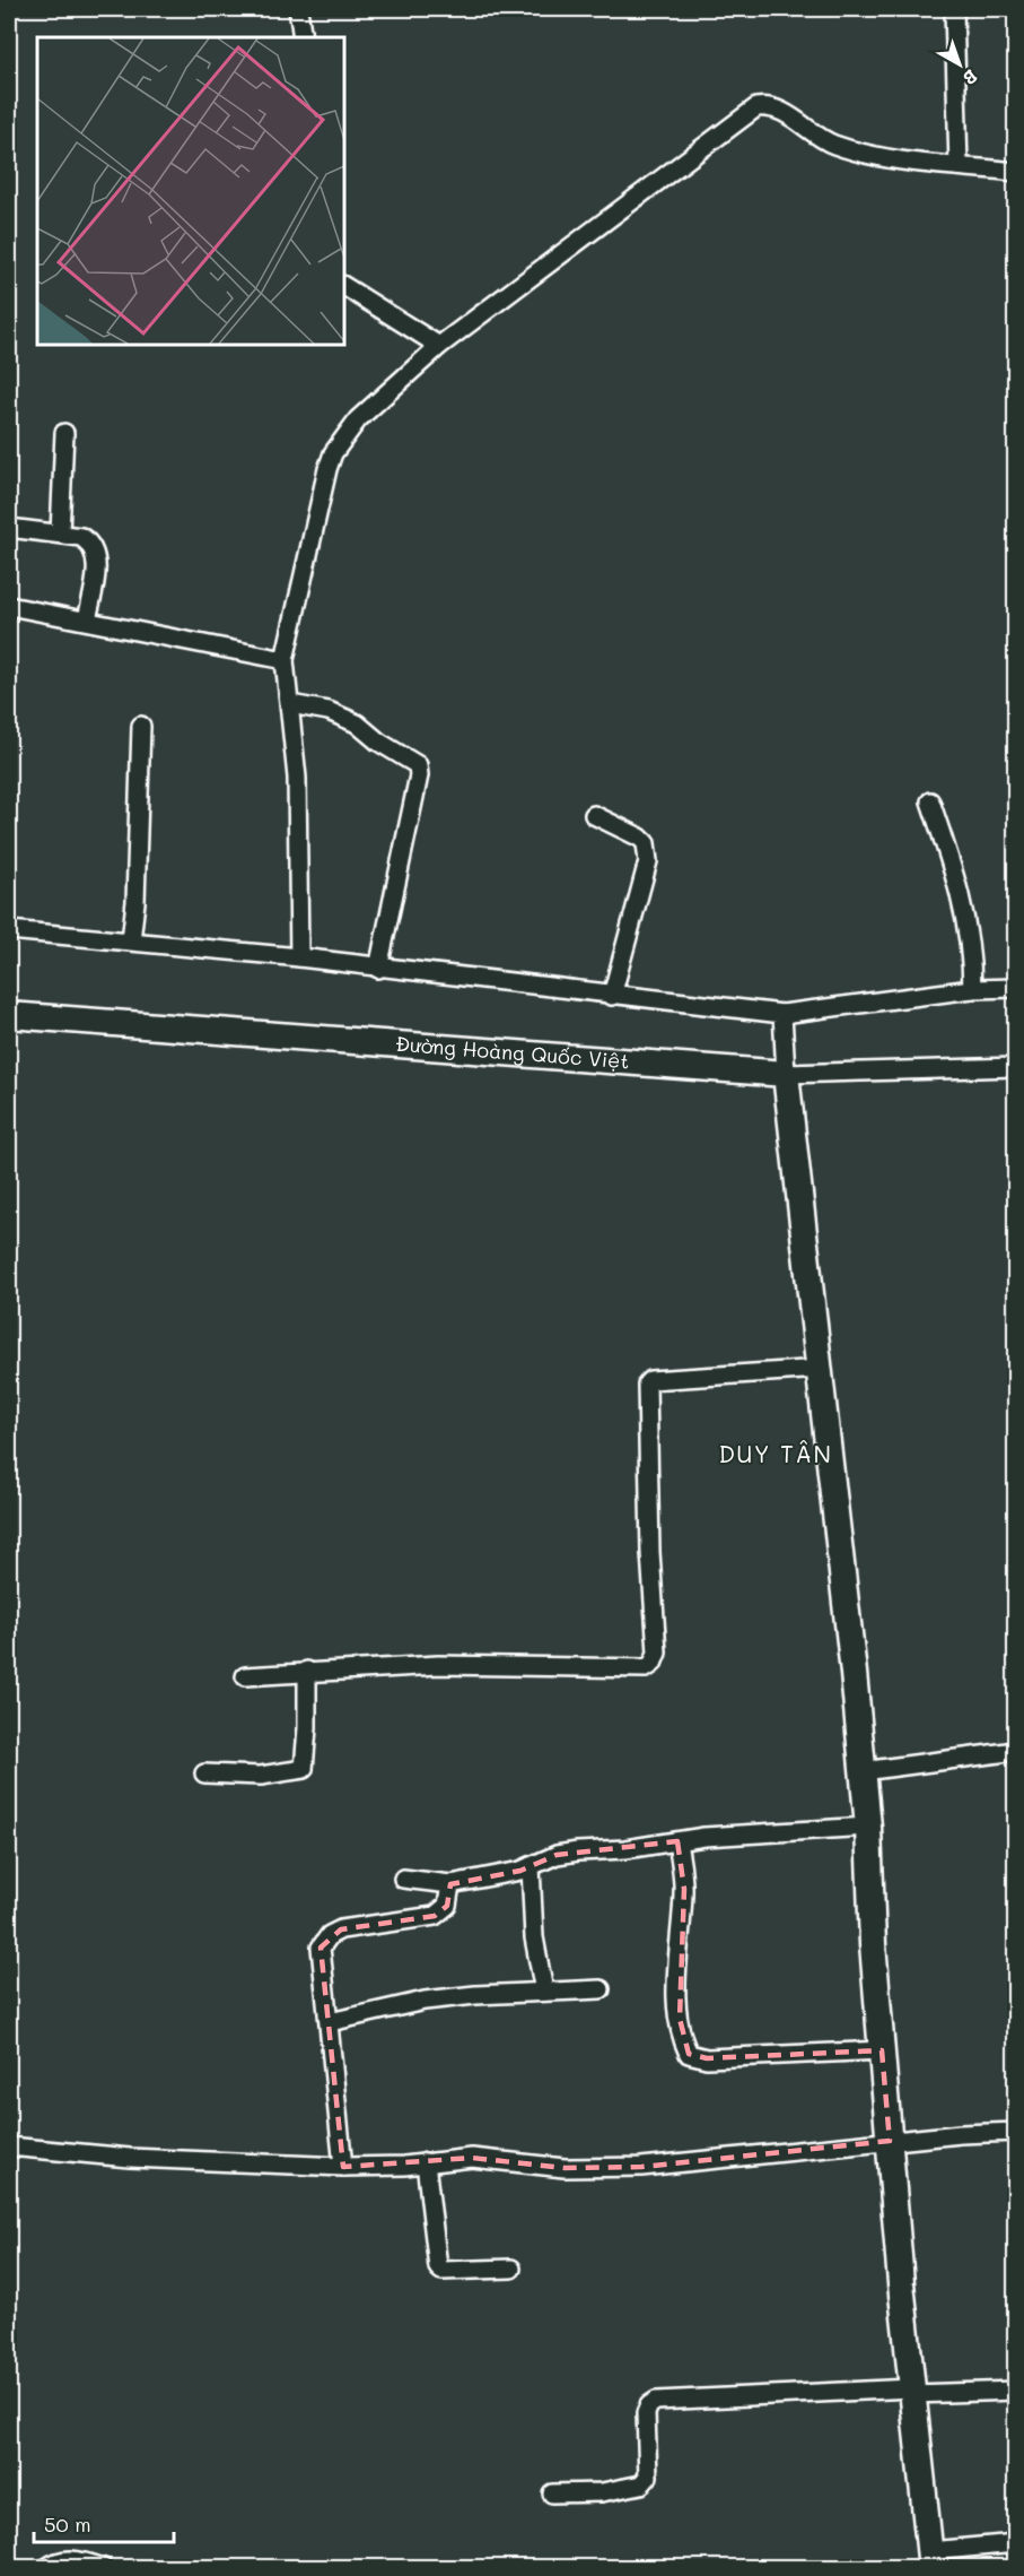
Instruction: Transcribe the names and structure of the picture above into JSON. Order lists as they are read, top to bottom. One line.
{"streets":{"street":["Đường Hoàng Quốc Việt"]},"districts":["DUY TÂN"],"scale_bar":"50 m","north":"bottom right"}
